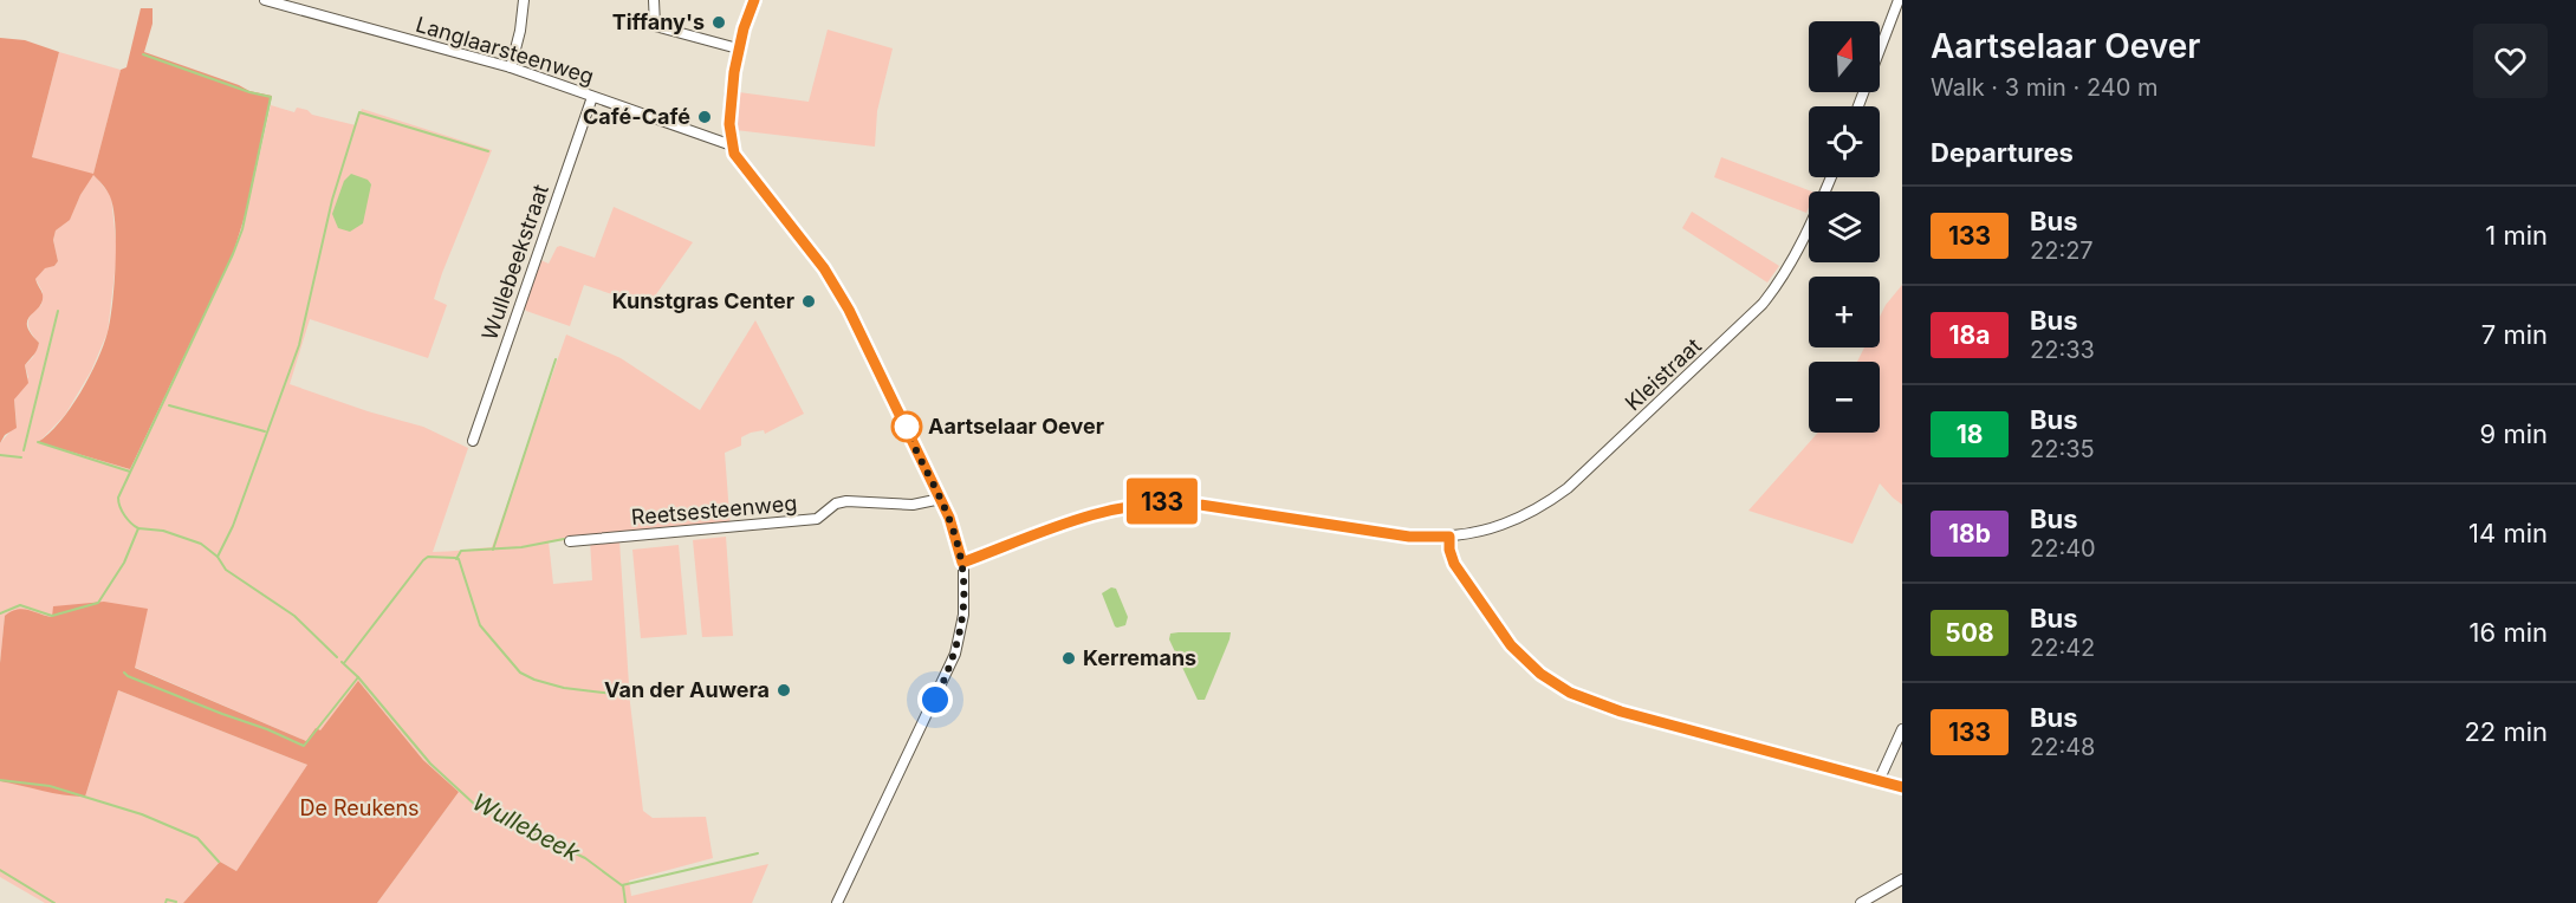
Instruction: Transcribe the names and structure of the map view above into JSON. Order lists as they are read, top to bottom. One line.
{"streets":{"street":["Langlaarsteenweg","Wullebeekstraat","Kleistraat","Reetsesteenweg"]},"crossings":[["Langlaarsteenweg","Wullebeekstraat"]],"water":["Wullebeek"],"parks":["De Reukens"],"places":["Tiffany's","Café-Café","Kunstgras Center","Aartselaar Oever","Kerremans","Van der Auwera"],"lines":["bus line 133"],"north":"top","page":{"on_map":"133","heading":[["Aartselaar Oever","Walk · 3 min · 240 m"],"Departures"],"map_buttons":["+","−"],"list":[{"mark":"133","name":"Bus","note":"22:27","value":"1 min"},{"mark":"18a","name":"Bus","note":"22:33","value":"7 min"},{"mark":"18","name":"Bus","note":"22:35","value":"9 min"},{"mark":"18b","name":"Bus","note":"22:40","value":"14 min"},{"mark":"508","name":"Bus","note":"22:42","value":"16 min"},{"mark":"133","name":"Bus","note":"22:48","value":"22 min"}]}}
